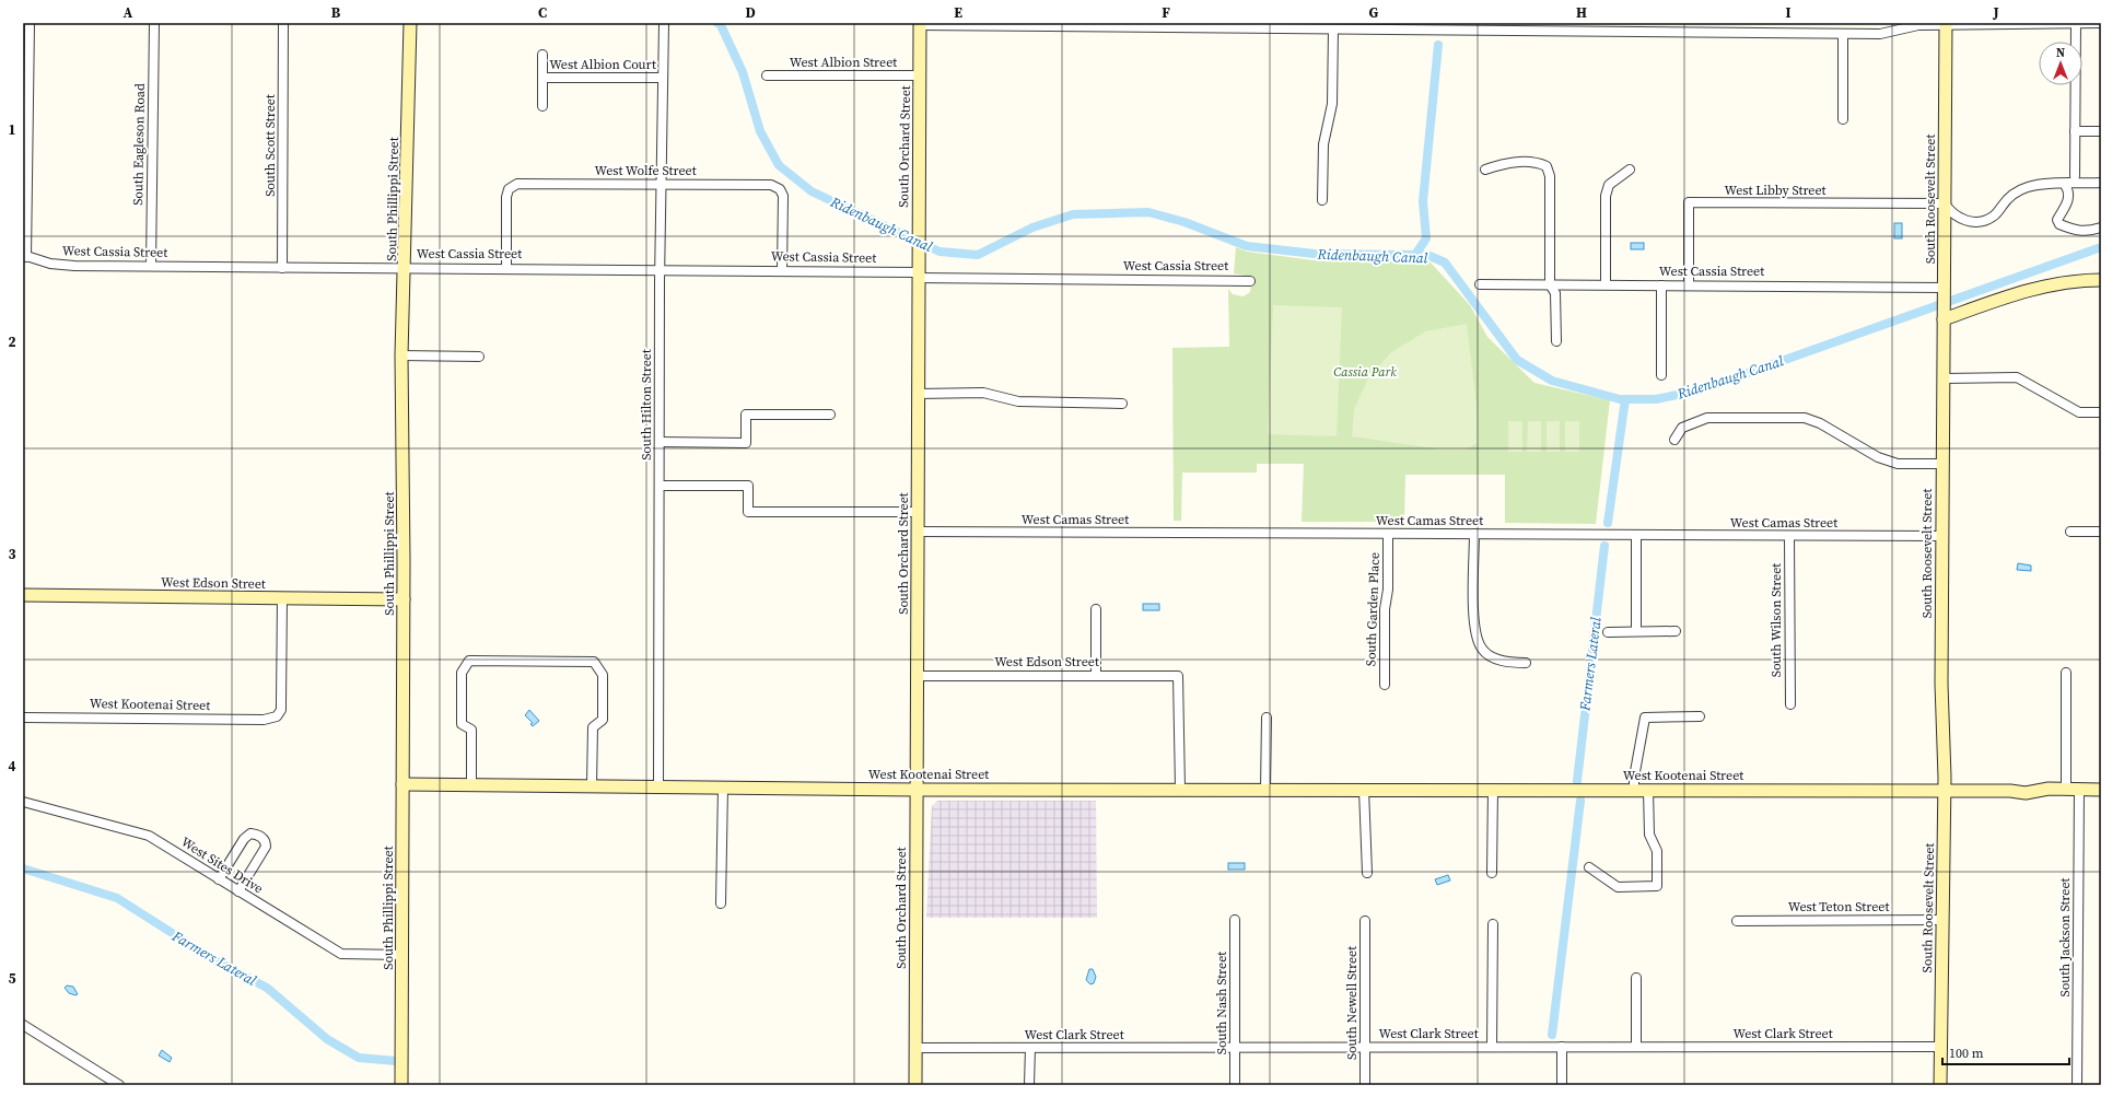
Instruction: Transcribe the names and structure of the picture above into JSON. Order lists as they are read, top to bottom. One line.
{"streets":{"street":["West Albion Street","West Albion Court","South Eagleson Road","South Scott Street","South Orchard Street","West Wolfe Street","West Libby Street","South Phillippi Street","South Roosevelt Street","West Cassia Street","South Hilton Street","West Camas Street","West Edson Street","South Garden Place","South Wilson Street","West Kootenai Street","West Sites Drive","West Teton Street","South Jackson Street","South Nash Street","South Newell Street","West Clark Street"]},"crossings":[["West Albion Street","South Orchard Street"],["West Albion Court","South Hilton Street"],["South Eagleson Road","West Cassia Street"],["South Scott Street","West Cassia Street"],["South Orchard Street","West Cassia Street"],["South Orchard Street","West Camas Street"],["South Orchard Street","West Edson Street"],["South Orchard Street","West Kootenai Street"],["South Orchard Street","West Clark Street"],["West Wolfe Street","West Cassia Street"],["West Wolfe Street","South Hilton Street"],["West Libby Street","South Roosevelt Street"],["West Libby Street","West Cassia Street"],["South Phillippi Street","West Cassia Street"],["South Phillippi Street","West Edson Street"],["South Phillippi Street","West Kootenai Street"],["South Phillippi Street","West Sites Drive"],["South Roosevelt Street","West Cassia Street"],["South Roosevelt Street","West Camas Street"],["South Roosevelt Street","West Kootenai Street"],["South Roosevelt Street","West Teton Street"],["South Roosevelt Street","West Clark Street"],["West Cassia Street","South Hilton Street"],["South Hilton Street","West Kootenai Street"],["West Camas Street","South Garden Place"],["West Camas Street","South Wilson Street"],["West Edson Street","West Kootenai Street"],["West Kootenai Street","South Jackson Street"],["South Nash Street","West Clark Street"],["South Newell Street","West Clark Street"]],"water":["Ridenbaugh Canal","Farmers Lateral"],"parks":["Cassia Park"],"scale_bar":"100 m","north":"top","grid":{"columns":["A","B","C","D","E","F","G","H","I","J"],"rows":["1","2","3","4","5"]}}
